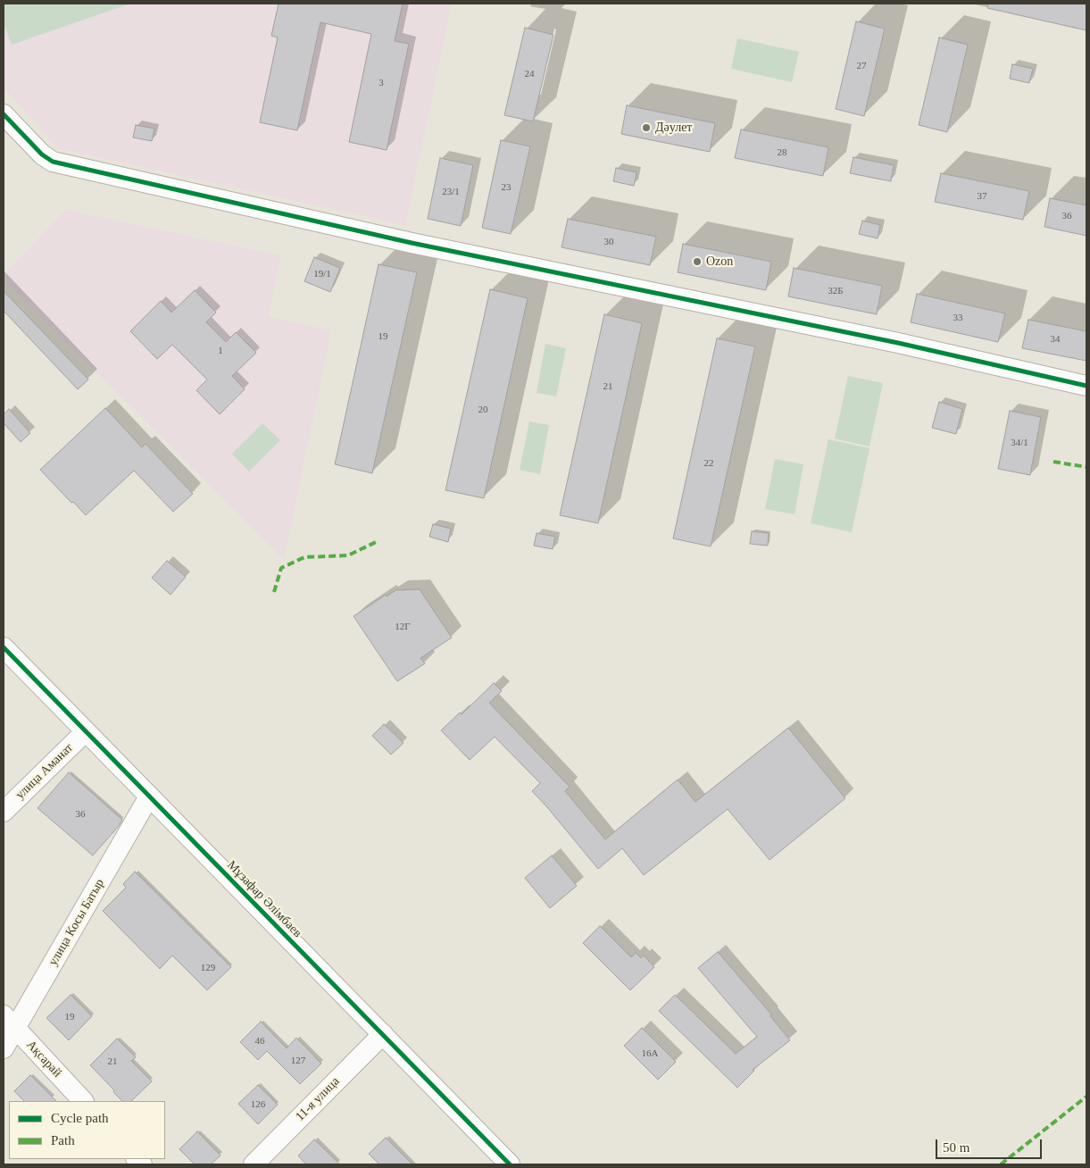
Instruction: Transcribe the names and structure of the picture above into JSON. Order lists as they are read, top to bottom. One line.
{"streets":{"street":["улица Аманат","Мұзафар Әлімбаев","улица Косы Батыр","Ақсарай","11-я улица"]},"crossings":[["улица Аманат","Мұзафар Әлімбаев"],["Мұзафар Әлімбаев","улица Косы Батыр"],["Мұзафар Әлімбаев","11-я улица"],["улица Косы Батыр","Ақсарай"]],"places":["Дәулет","Ozon"],"house_numbers":["27","24","3","28","23","23/1","37","36","30","19/1","32Б","33","19","34","1","21","20","34/1","22","12Г","36","129","19","46","16А","127","21","126"],"legend":["Cycle path","Path"],"scale_bar":"50 m"}
